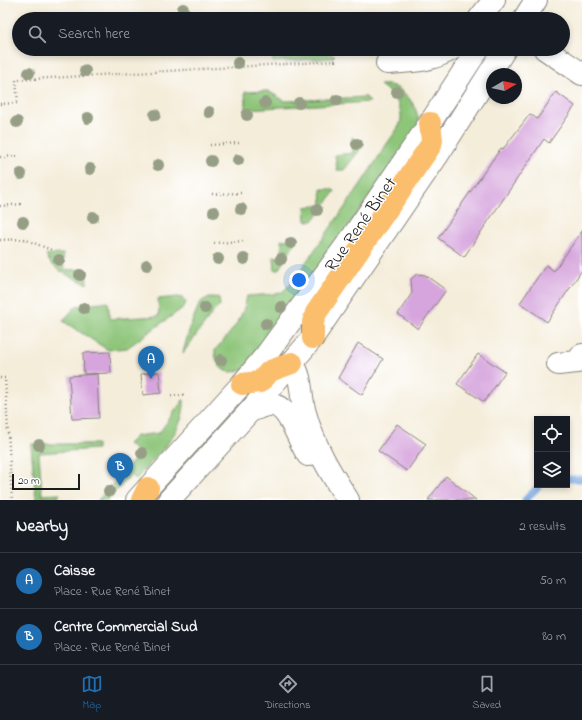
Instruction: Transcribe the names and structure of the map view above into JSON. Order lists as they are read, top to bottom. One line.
{"streets":{"street":["Rue René Binet"]},"scale_bar":"20 m","north":"right","page":{"search":"Search here","pins":["A","B"],"scale":"20 m","heading":["Nearby","2 results"],"list":[{"mark":"A","name":"Caisse","note":"Place · Rue René Binet","value":"50 m"},{"mark":"B","name":"Centre Commercial Sud","note":"Place · Rue René Binet","value":"80 m"}],"nav":["Map","Directions","Saved"]}}
